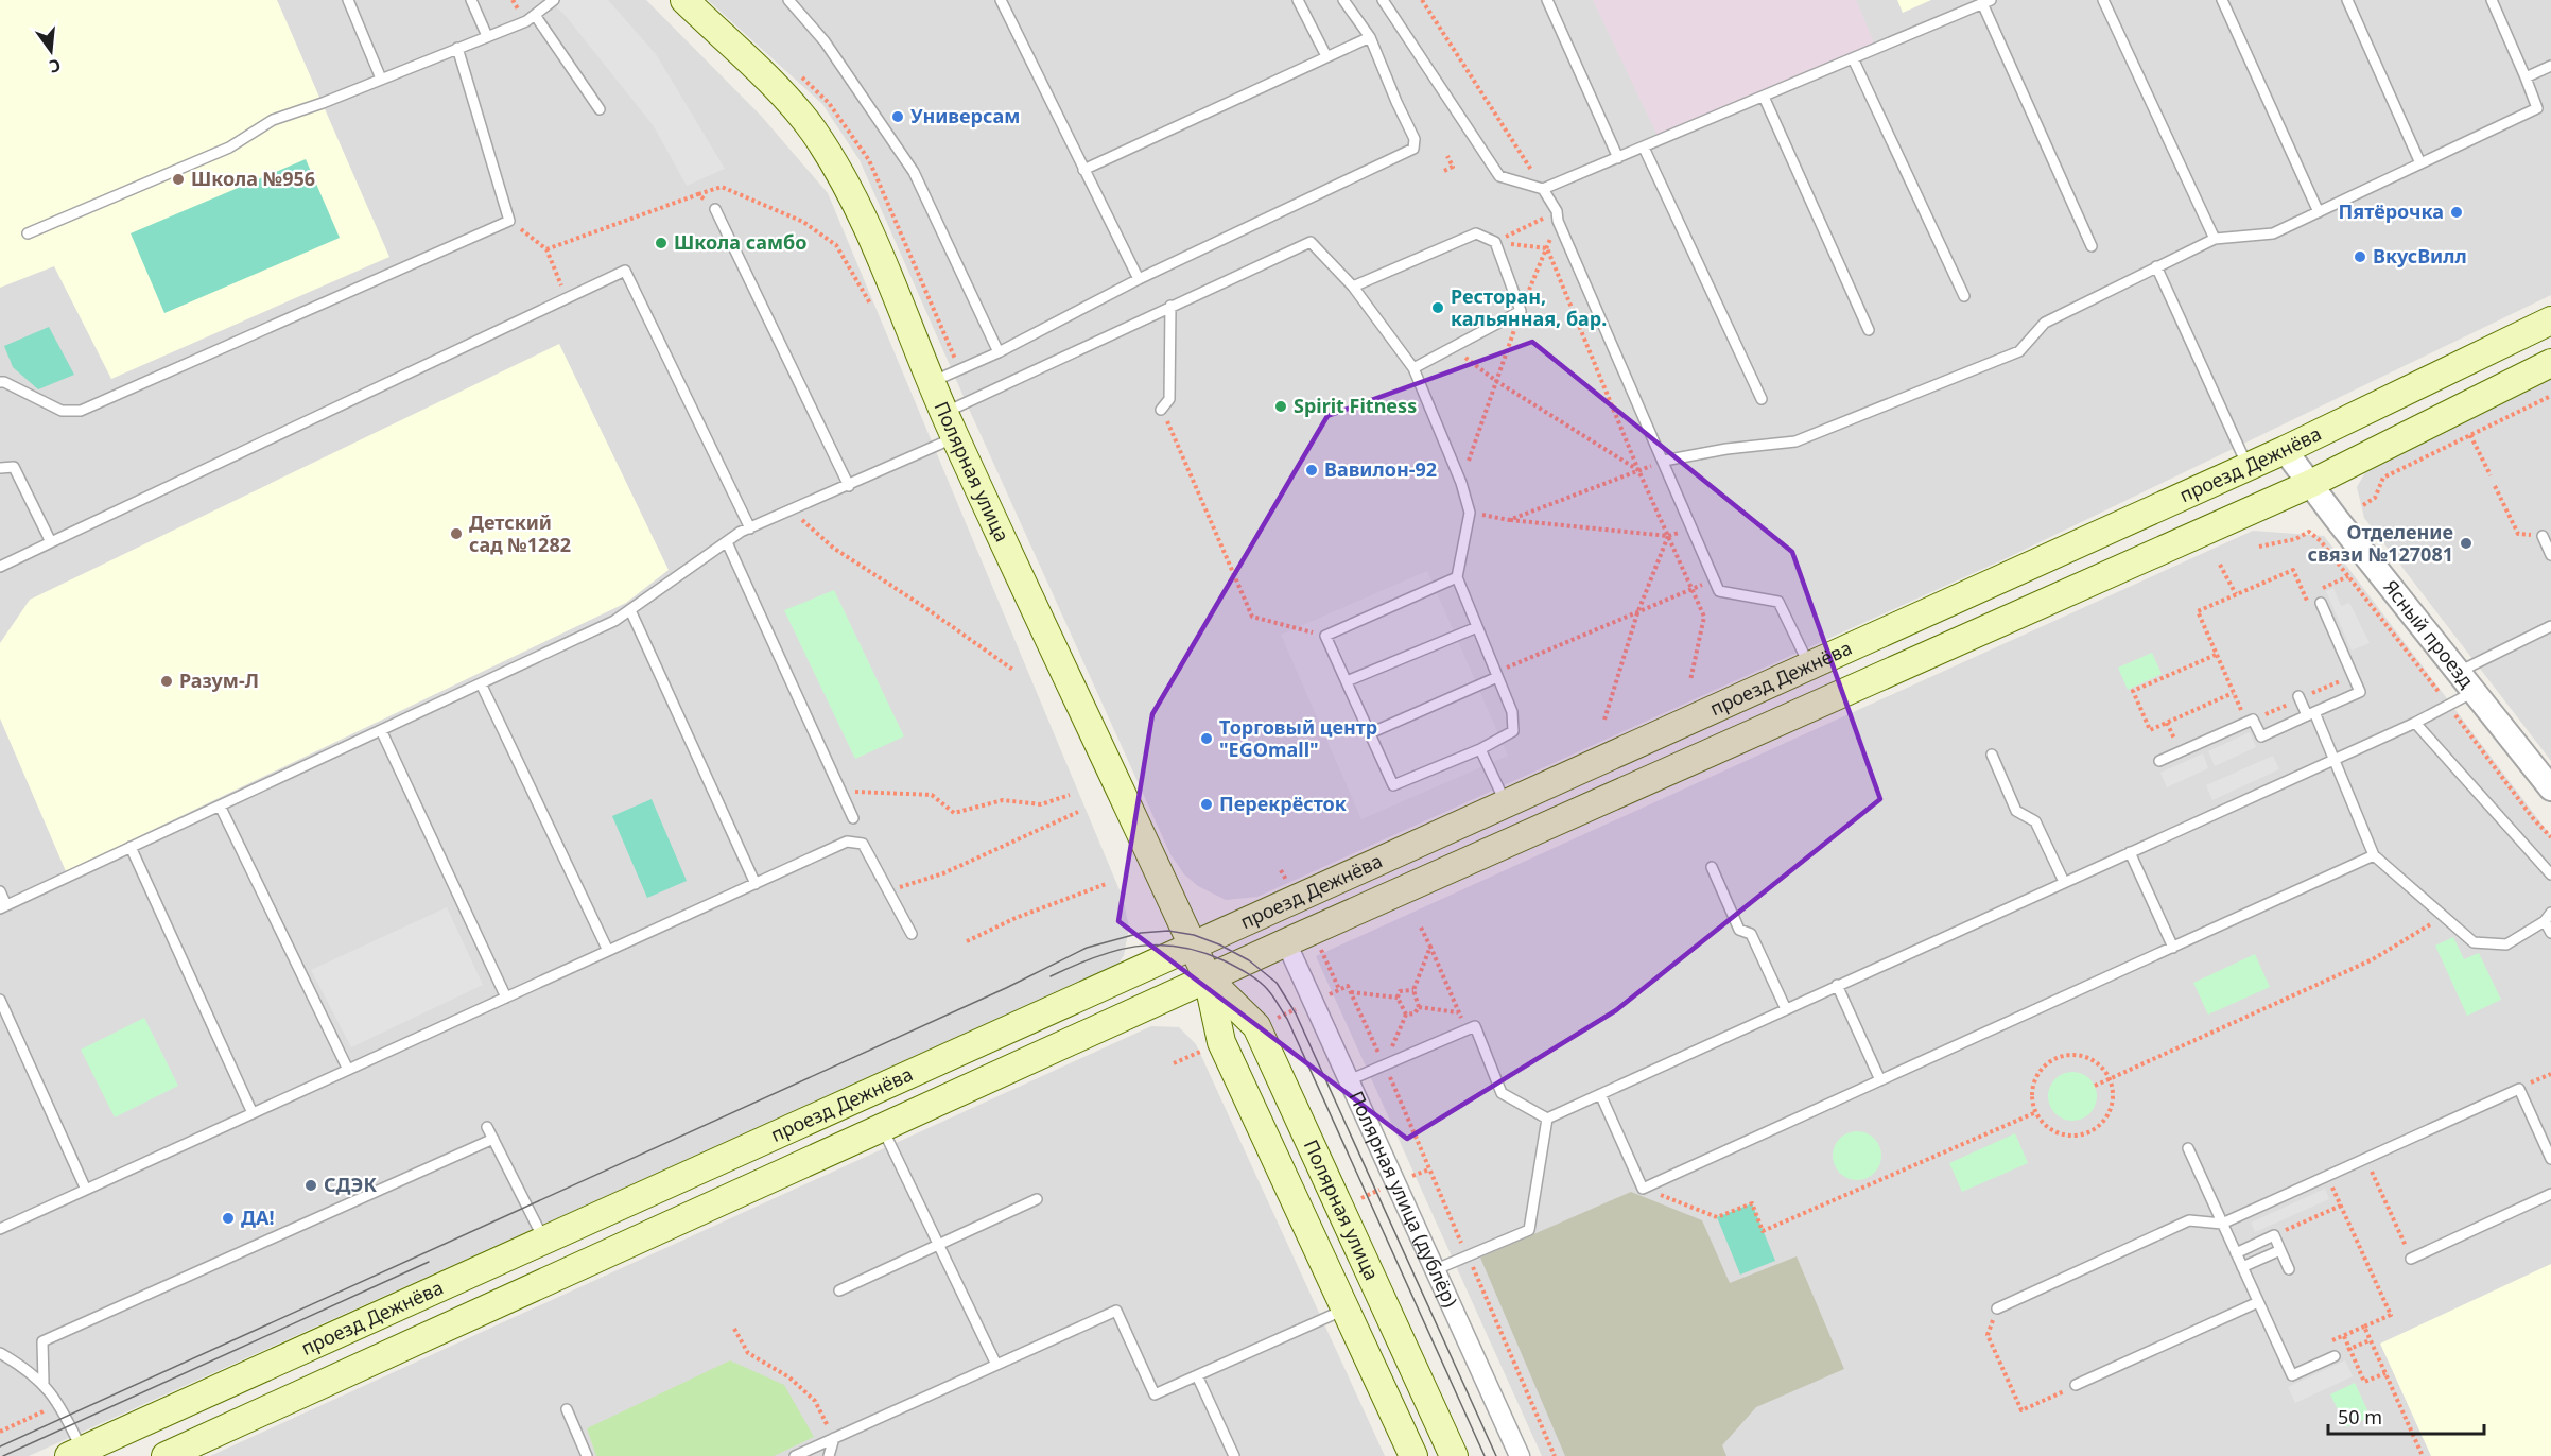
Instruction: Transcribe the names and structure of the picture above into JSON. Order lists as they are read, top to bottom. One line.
{"streets":{"main road":["проезд Дежнёва","Полярная улица"],"street":["Ясный проезд","Полярная улица (дублёр)"]},"crossings":[["проезд Дежнёва","Полярная улица"],["проезд Дежнёва","Ясный проезд"],["проезд Дежнёва","Полярная улица (дублёр)"]],"places":["Универсам","Школа №956","Пятёрочка","Школа самбо","ВкусВилл","Ресторан, кальянная, бар.","Spirit Fitness","Вавилон-92","Детский сад №1282","Отделение связи №127081","Разум-Л","Торговый центр \"EGOmall\"","Перекрёсток","СДЭК","ДА!"],"scale_bar":"50 m","north":"bottom"}
